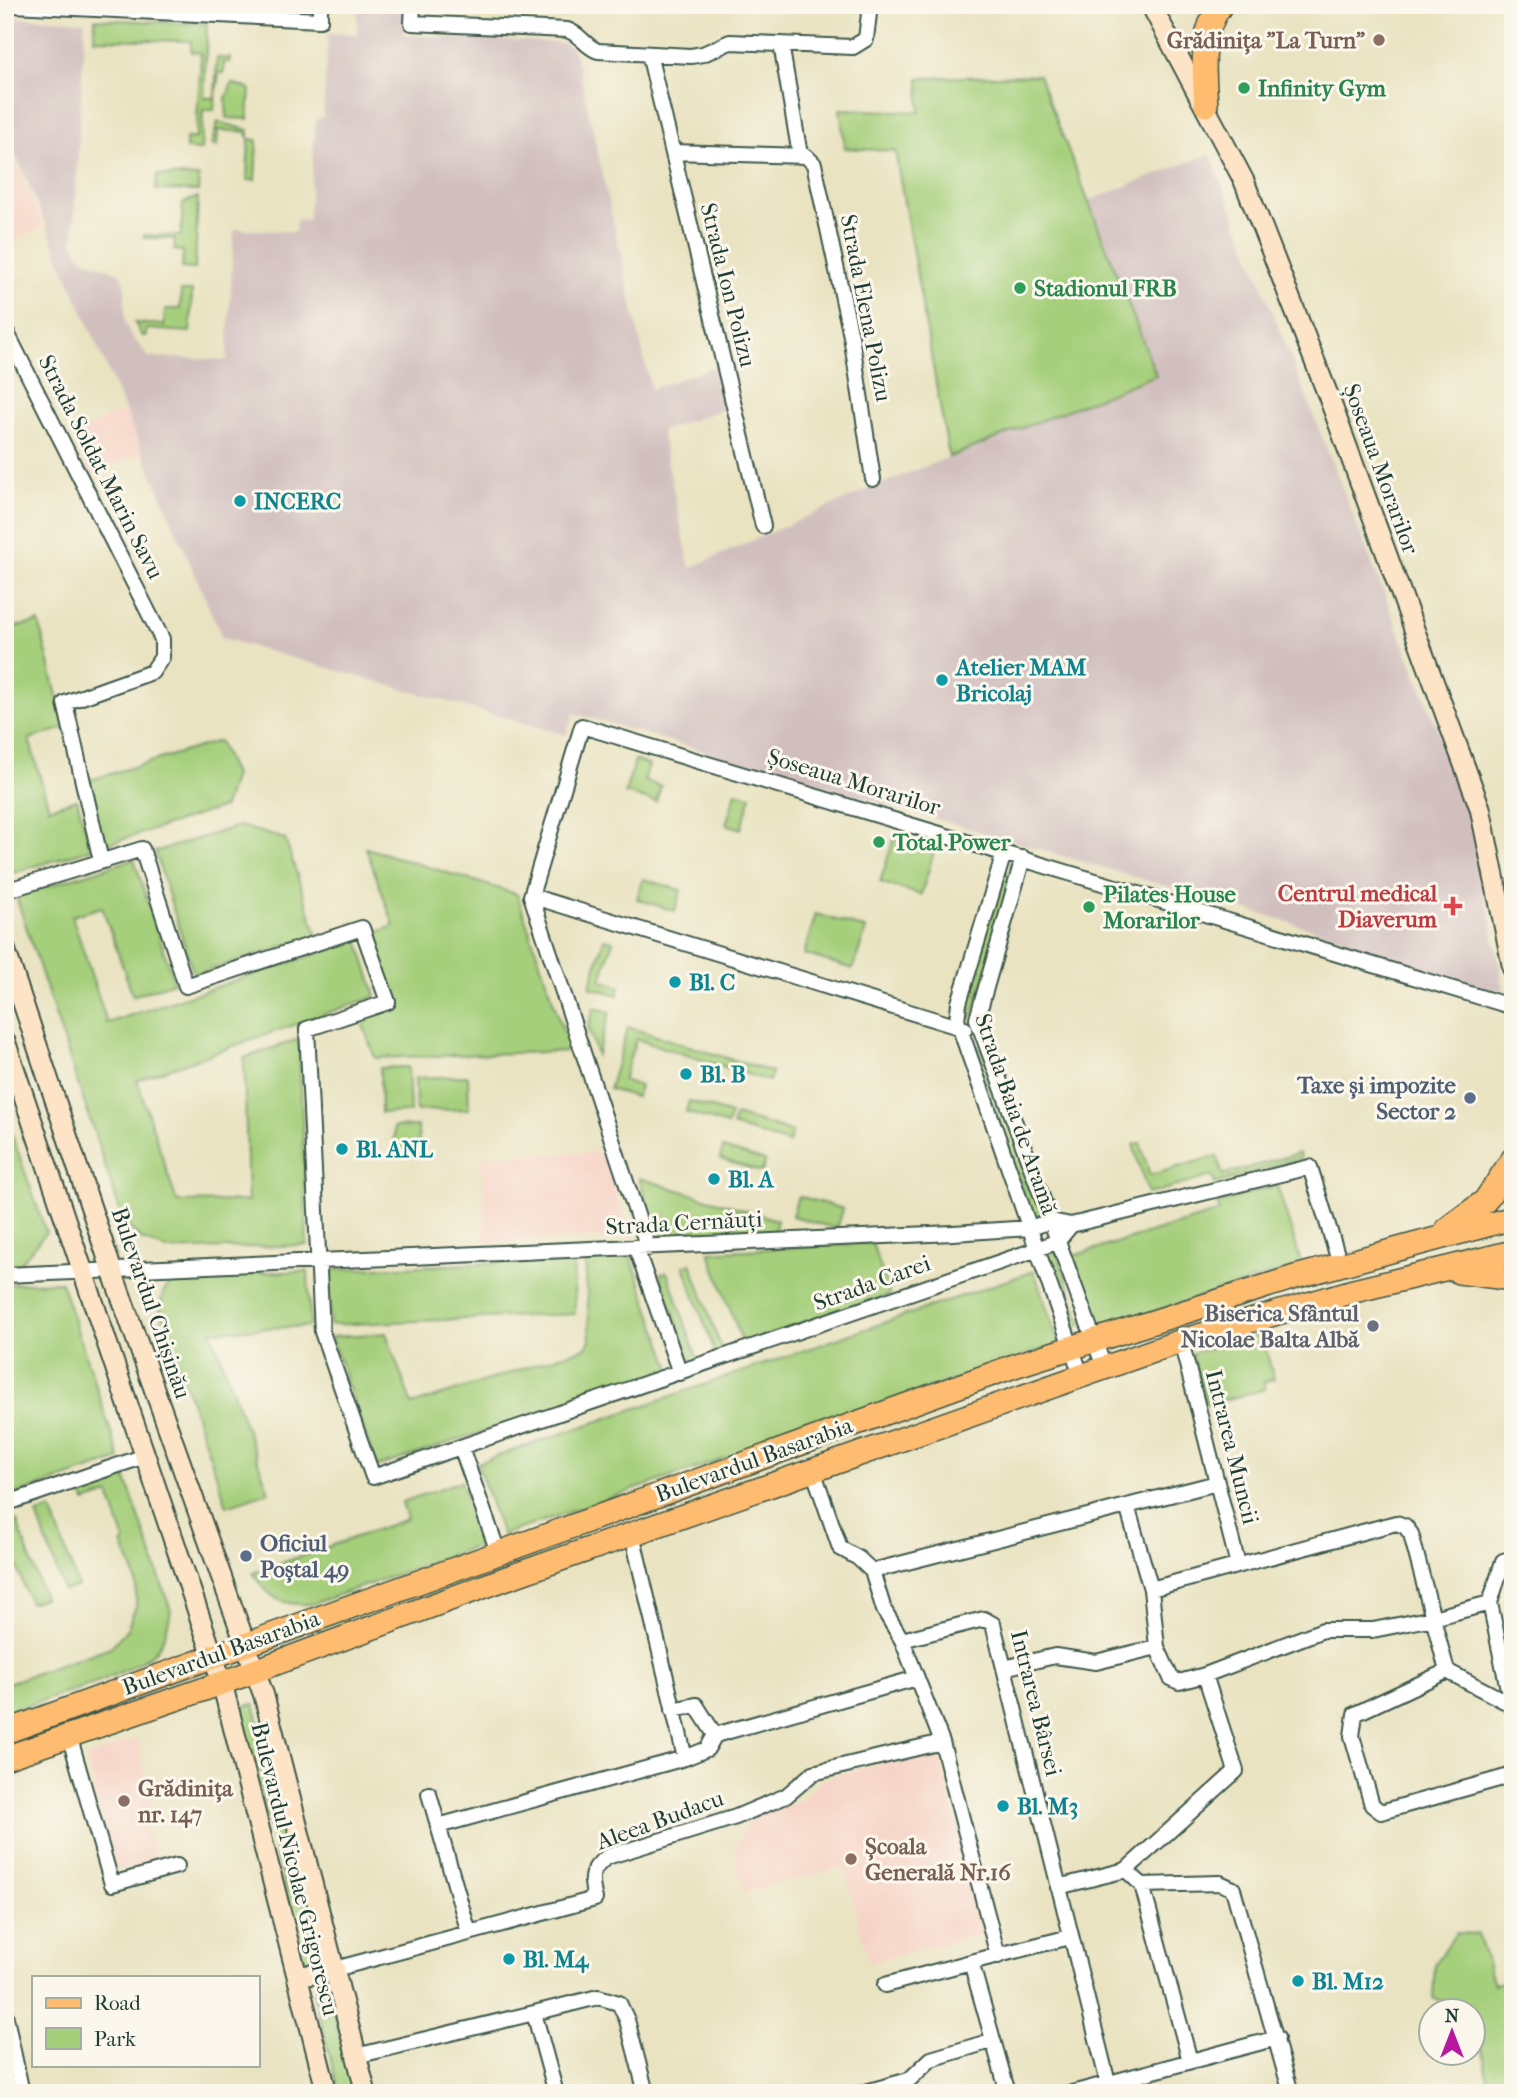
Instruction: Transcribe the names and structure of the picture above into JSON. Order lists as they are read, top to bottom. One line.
{"streets":{"main road":["Șoseaua Morarilor","Bulevardul Chișinău","Bulevardul Basarabia","Bulevardul Nicolae Grigorescu"],"street":["Strada Ion Polizu","Strada Elena Polizu","Strada Soldat Marin Savu","Strada Baia de Aramă","Strada Cernăuți","Strada Carei","Intrarea Muncii","Intrarea Bârsei","Aleea Budacu"]},"crossings":[["Șoseaua Morarilor","Strada Baia de Aramă"],["Strada Baia de Aramă","Strada Cernăuți"],["Strada Baia de Aramă","Strada Carei"],["Strada Baia de Aramă","Bulevardul Basarabia"],["Strada Cernăuți","Strada Carei"],["Strada Cernăuți","Bulevardul Chișinău"],["Bulevardul Chișinău","Bulevardul Basarabia"],["Bulevardul Chișinău","Bulevardul Nicolae Grigorescu"],["Intrarea Muncii","Bulevardul Basarabia"],["Bulevardul Basarabia","Bulevardul Nicolae Grigorescu"],["Aleea Budacu","Bulevardul Nicolae Grigorescu"]],"places":{"other":["Grădinița \"La Turn\"","Infinity Gym","Stadionul FRB","INCERC","Atelier MAM Bricolaj","Total Power","Pilates House Morarilor","Bl. C","Bl. B","Taxe și impozite Sector 2","Bl. ANL","Bl. A","Biserica Sfântul Nicolae Balta Albă","Oficiul Poștal 49","Grădinița nr. 147","Bl. M3","Școala Generală Nr.16","Bl. M4","Bl. M12"],"health":["Centrul medical Diaverum"]},"legend":["Road","Park"],"north":"top"}
